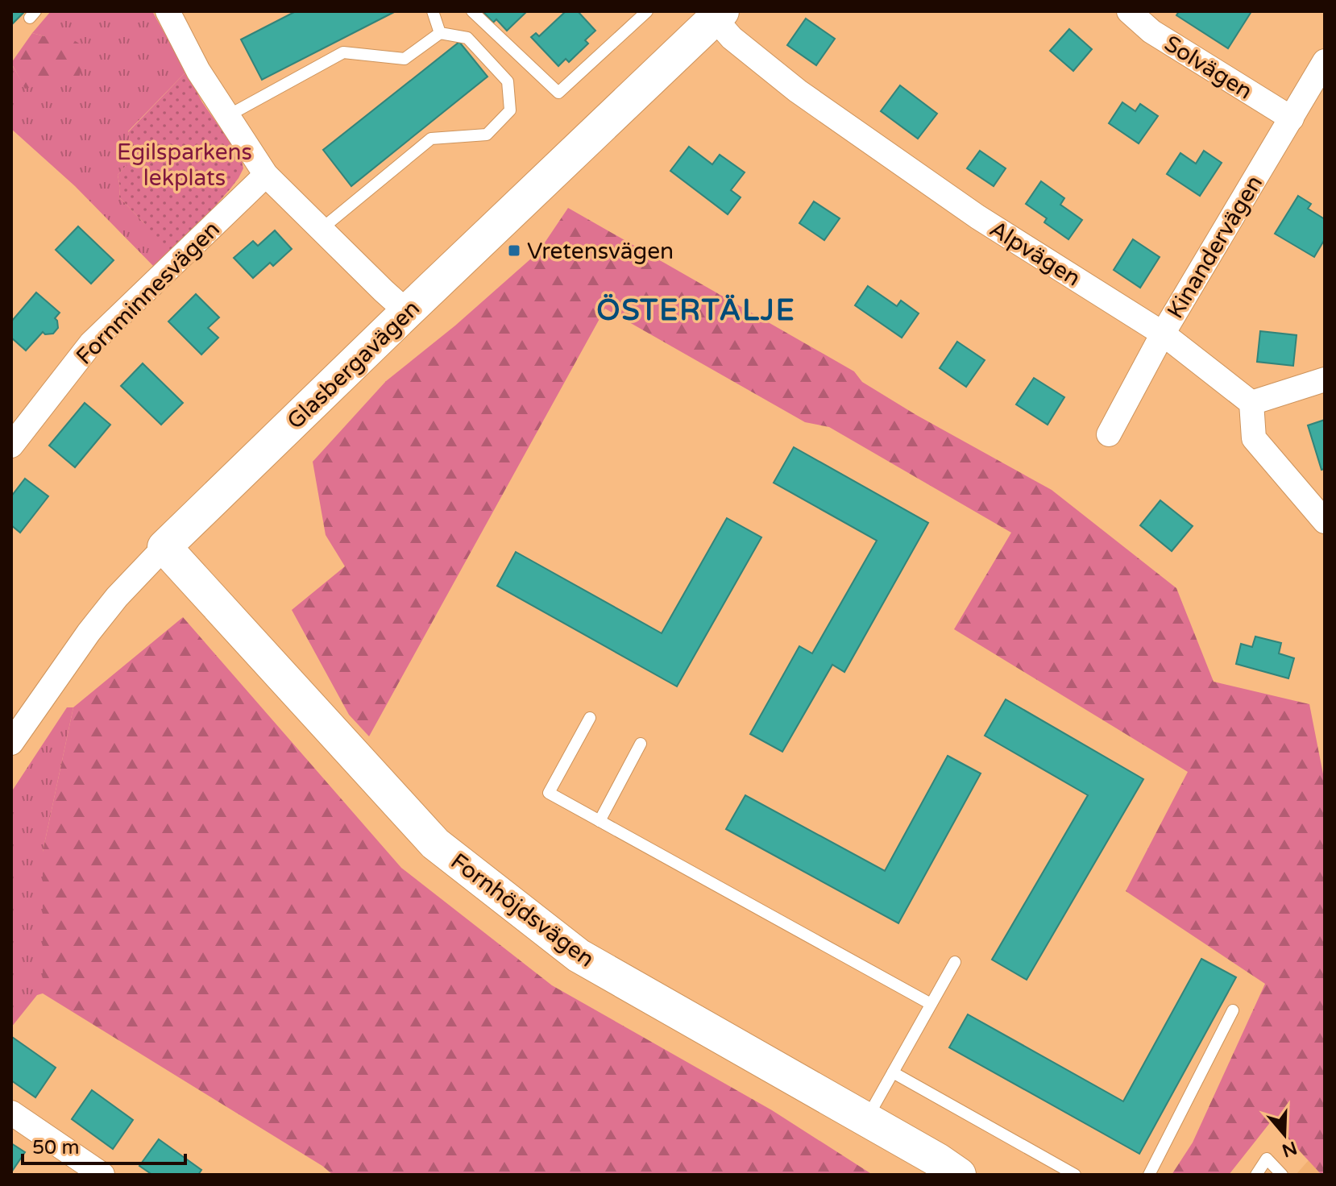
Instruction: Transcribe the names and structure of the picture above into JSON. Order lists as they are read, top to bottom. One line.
{"streets":{"street":["Solvägen","Kinandervägen","Alpvägen","Fornminnesvägen","Glasbergavägen","Fornhöjdsvägen"]},"crossings":[["Solvägen","Kinandervägen"],["Kinandervägen","Alpvägen"],["Alpvägen","Glasbergavägen"],["Glasbergavägen","Fornhöjdsvägen"]],"districts":["ÖSTERTÄLJE"],"parks":["Egilsparkens lekplats"],"places":{"transit":["Vretensvägen"]},"scale_bar":"50 m","north":"bottom"}
